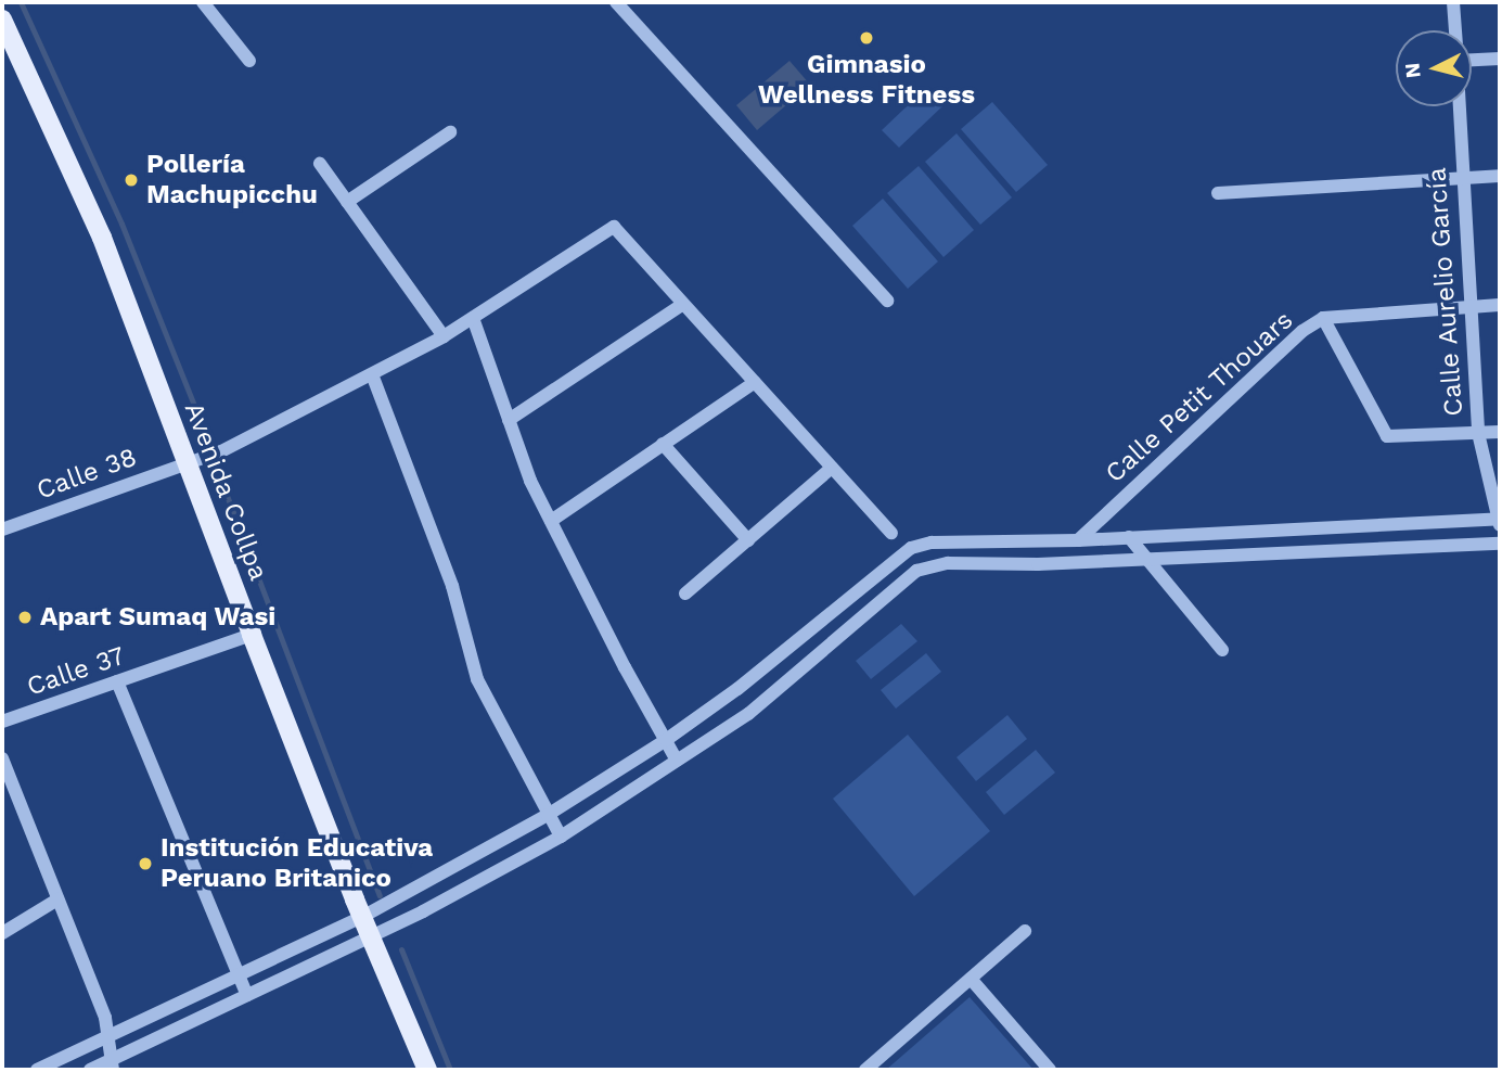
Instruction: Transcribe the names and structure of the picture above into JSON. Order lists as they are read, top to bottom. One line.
{"streets":{"main road":["Avenida Collpa"],"street":["Calle Aurelio García","Calle Petit Thouars","Calle 38","Calle 37"]},"crossings":[["Calle Aurelio García","Calle Petit Thouars"],["Calle 38","Avenida Collpa"],["Avenida Collpa","Calle 37"]],"places":["Gimnasio Wellness Fitness","Pollería Machupicchu","Apart Sumaq Wasi","Institución Educativa Peruano Britanico"],"north":"left"}
